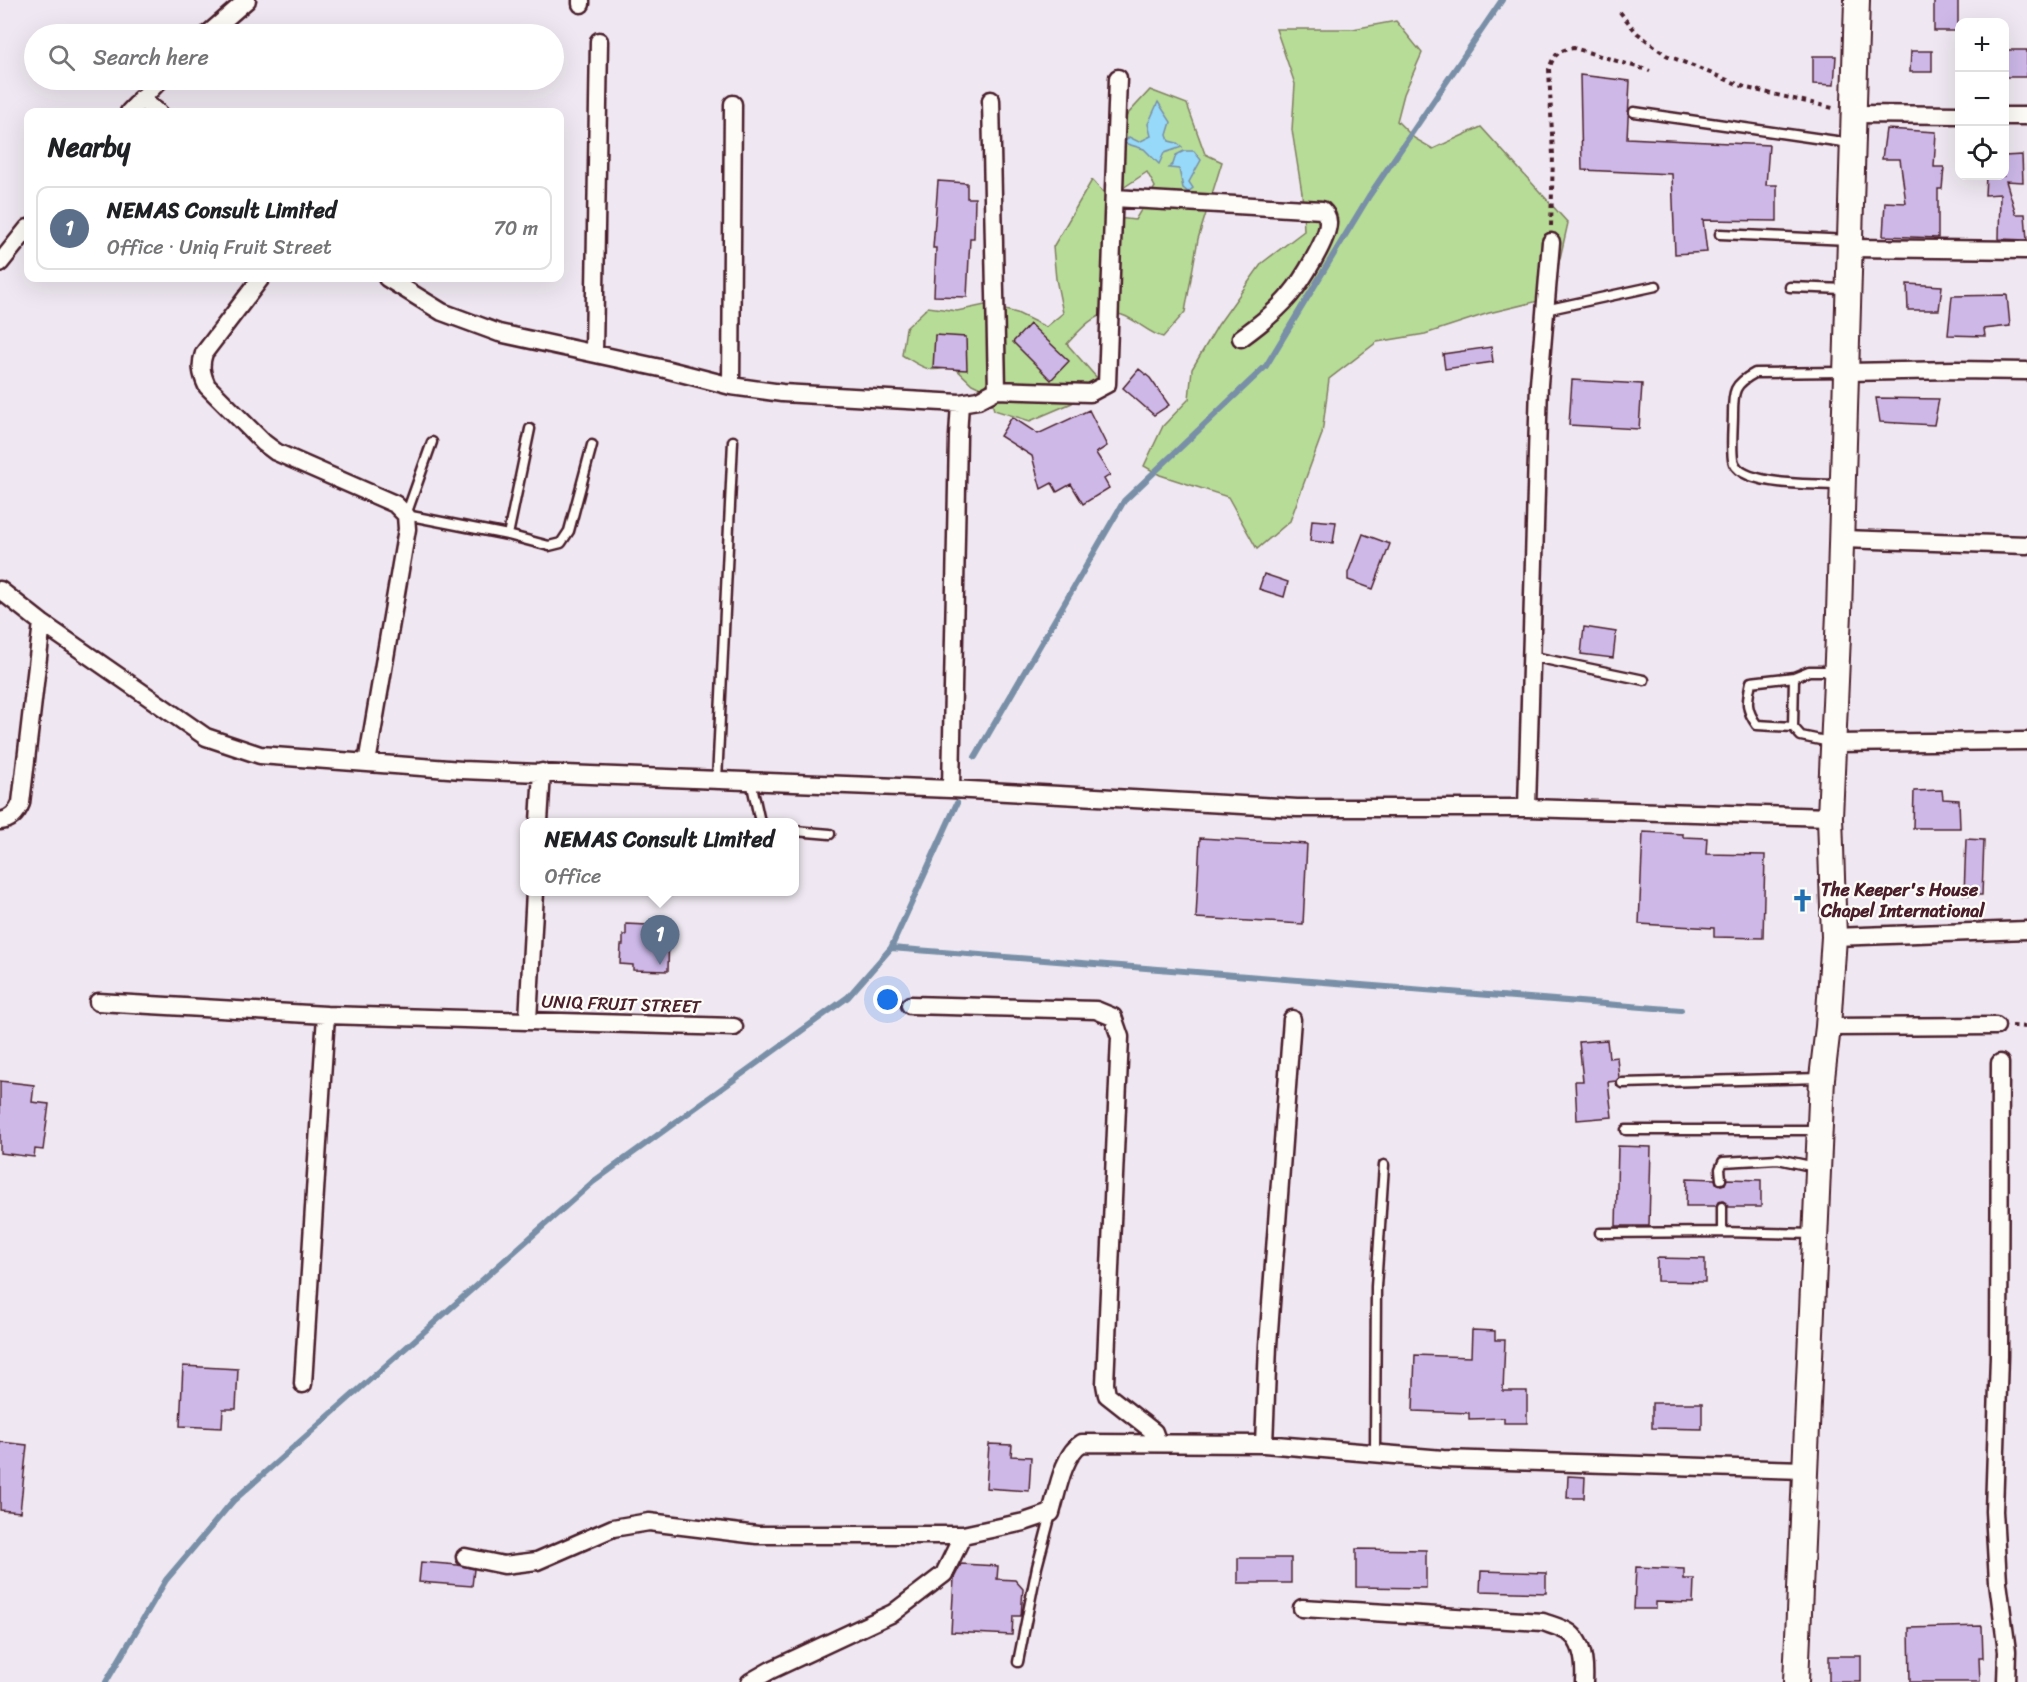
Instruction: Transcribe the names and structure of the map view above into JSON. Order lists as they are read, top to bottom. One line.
{"streets":{"street":["UNIQ FRUIT STREET"]},"places":{"church":["The Keeper's House Chapel International"]},"page":{"map_buttons":["+","−"],"search":"Search here","heading":"Nearby","list":[{"mark":"1","name":"NEMAS Consult Limited","note":"Office · Uniq Fruit Street","value":"70 m"}],"popup":["NEMAS Consult Limited","Office"],"pins":"1"}}
